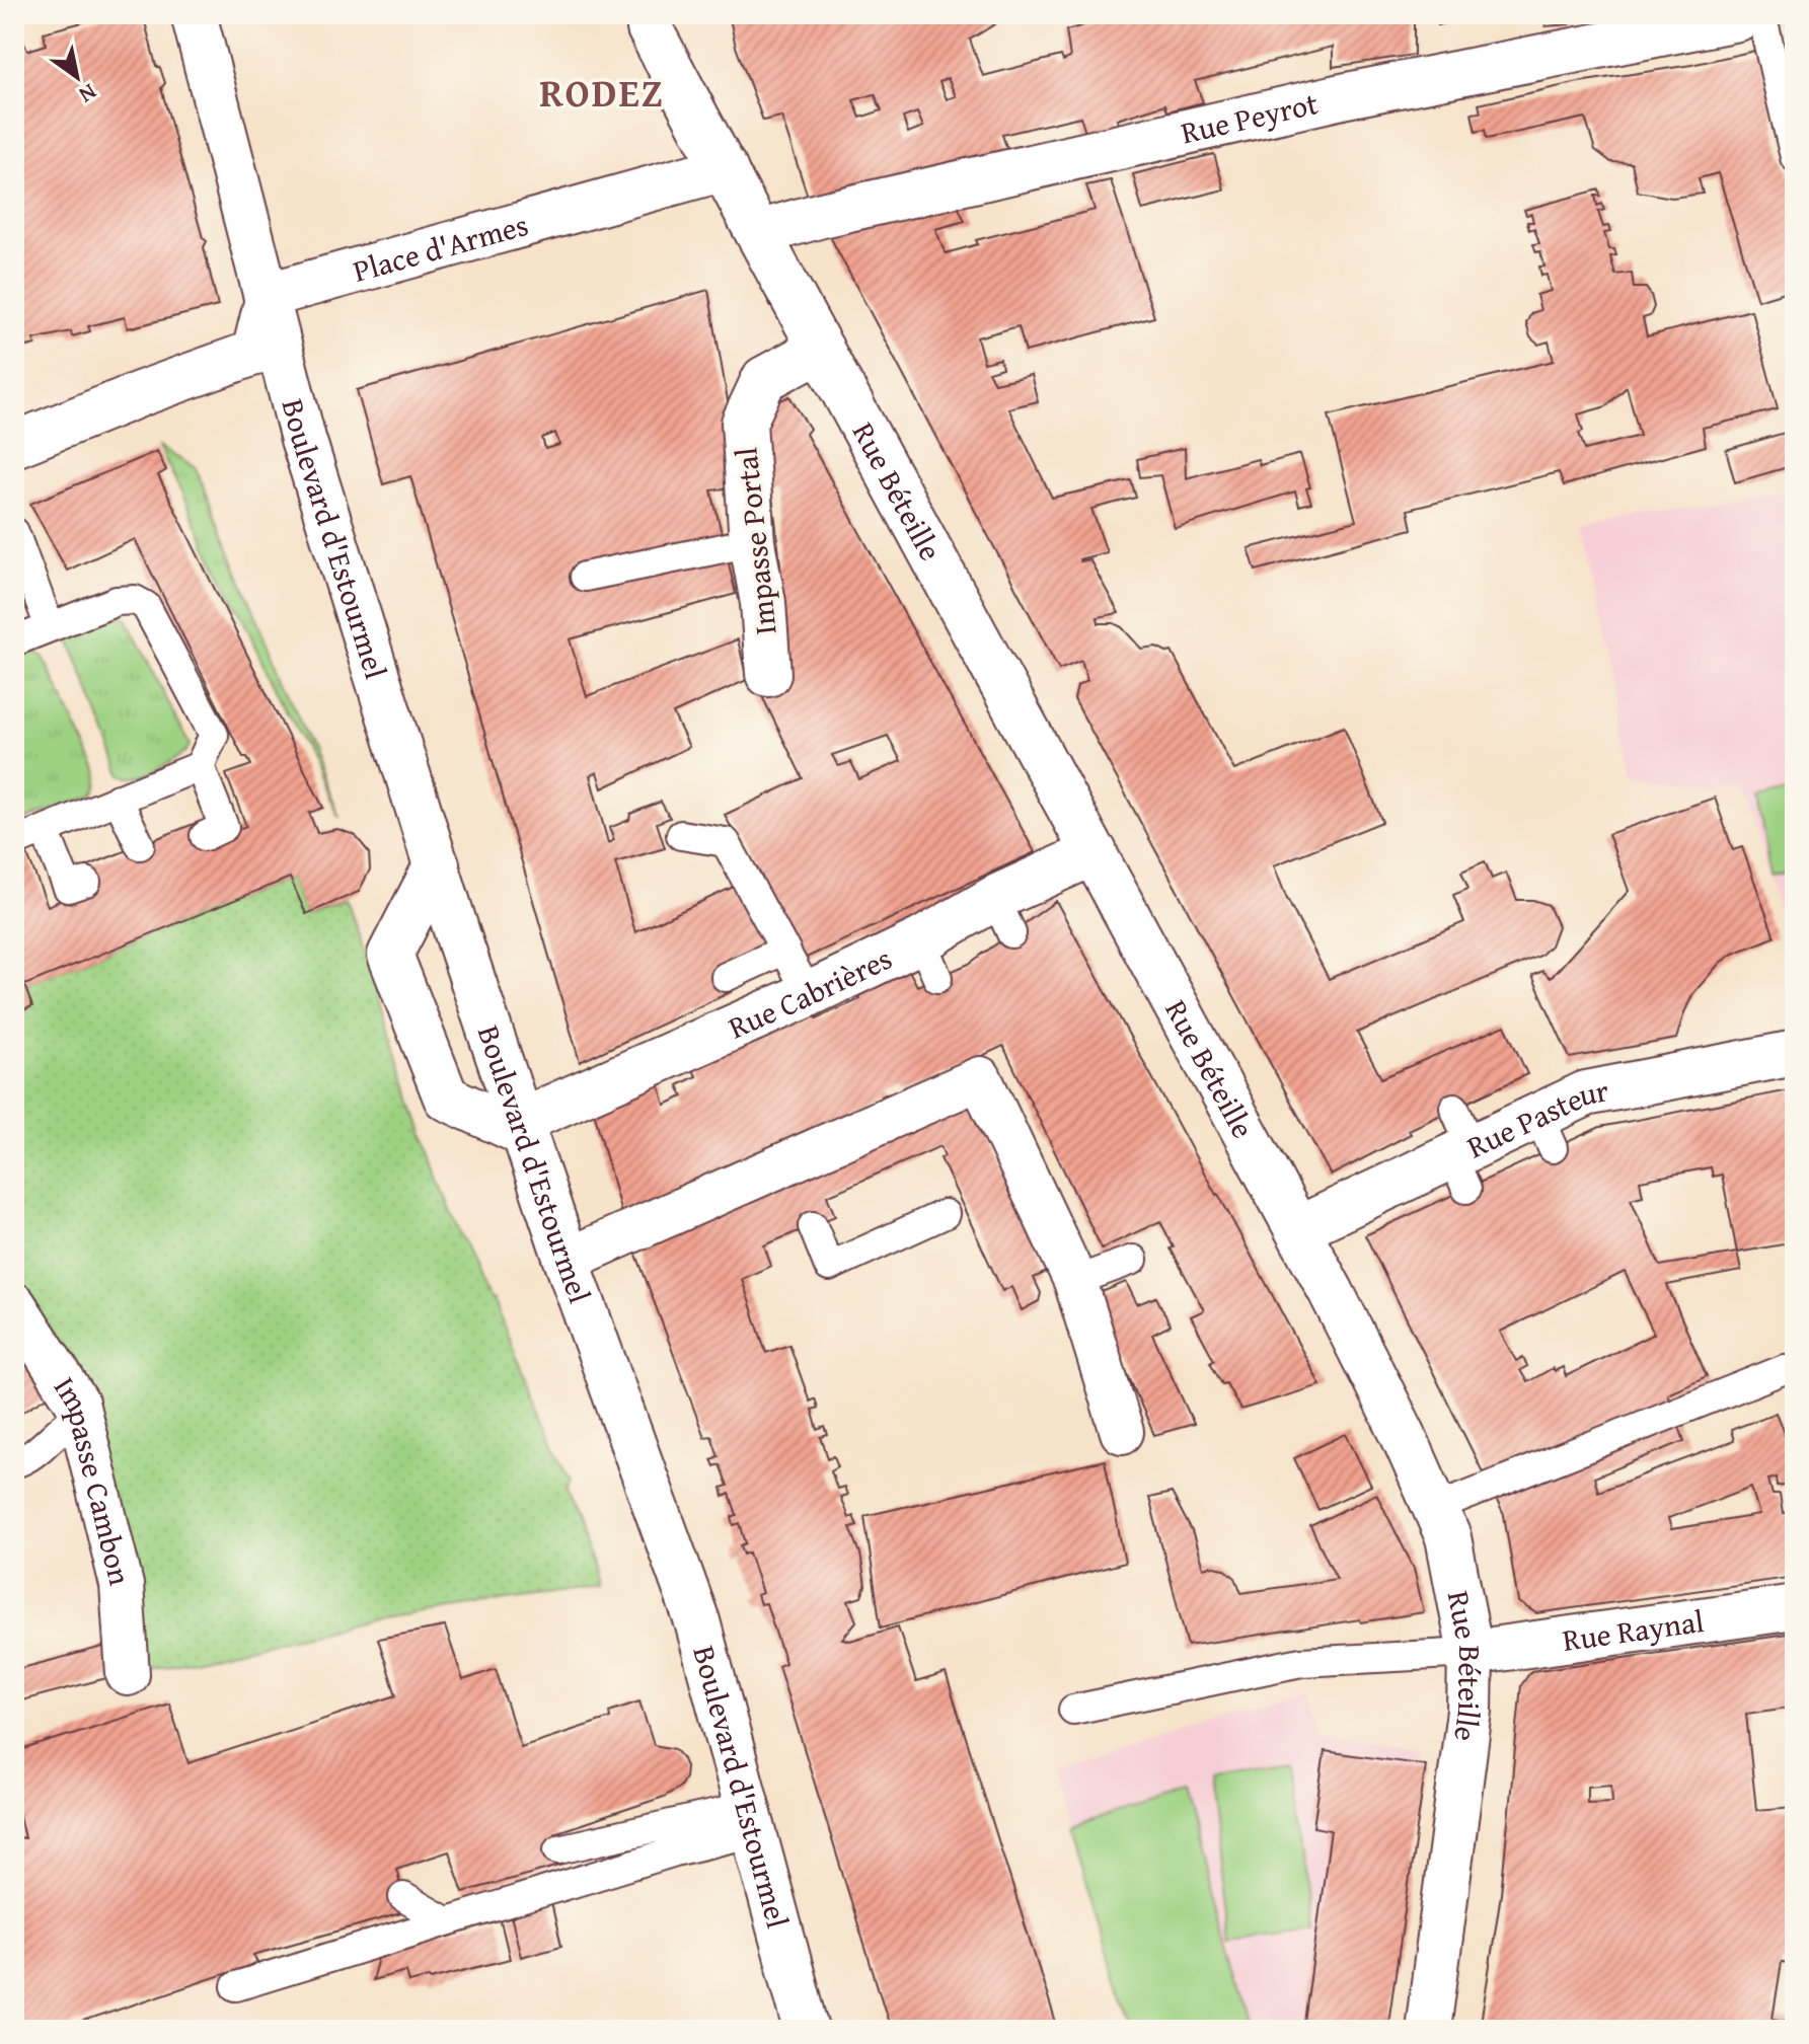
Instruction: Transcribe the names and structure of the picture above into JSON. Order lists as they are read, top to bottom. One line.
{"streets":{"main road":["Rue Peyrot","Place d'Armes","Rue Béteille","Boulevard d'Estourmel","Impasse Portal","Rue Cabrières","Rue Pasteur","Rue Raynal"],"street":["Impasse Cambon"]},"crossings":[["Rue Peyrot","Rue Béteille"],["Place d'Armes","Rue Béteille"],["Place d'Armes","Boulevard d'Estourmel"],["Rue Béteille","Impasse Portal"],["Rue Béteille","Rue Cabrières"],["Rue Béteille","Rue Pasteur"],["Rue Béteille","Rue Raynal"],["Boulevard d'Estourmel","Rue Cabrières"]],"districts":["RODEZ"],"north":"bottom right"}
